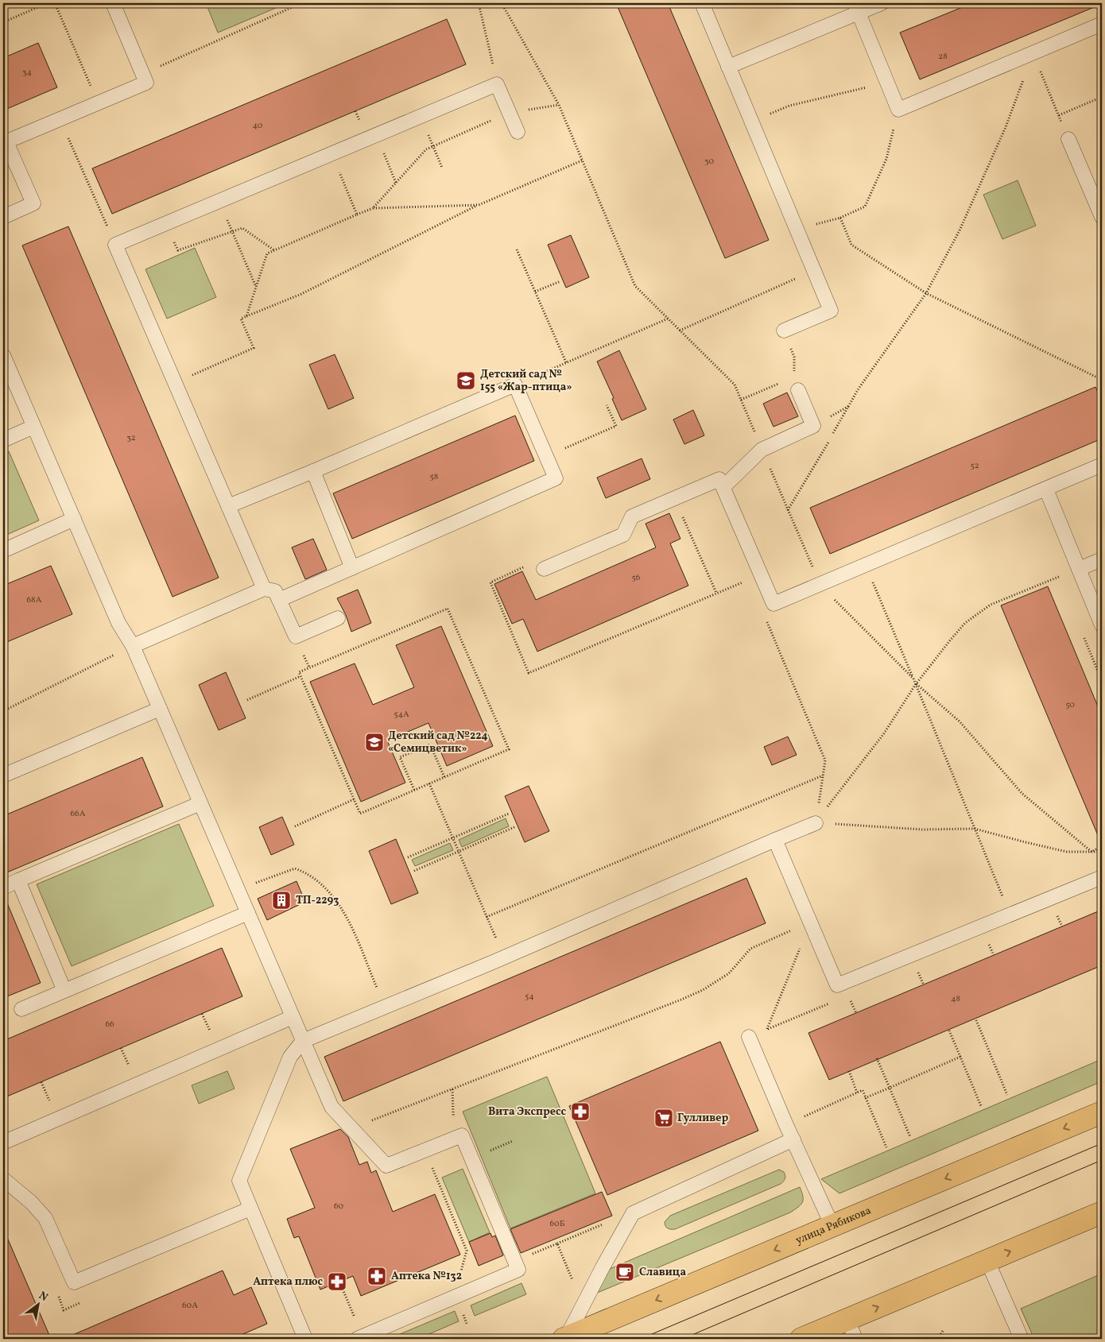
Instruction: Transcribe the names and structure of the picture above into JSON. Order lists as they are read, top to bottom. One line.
{"streets":{"main road":["улица Рябикова"]},"places":{"school or university":["Детский сад № 155 «Жар-птица»","Детский сад №224 «Семицветик»"],"building":["ТП-2293"],"pharmacy":["Вита Экспресс","Аптека №132","Аптека плюс"],"supermarket":["Гулливер"],"cafe":["Славица"]},"house_numbers":["28","34","40","30","32","52","58","56","68А","50","54А","66А","54","48","66","60","60Б","60А"],"north":"top right"}
